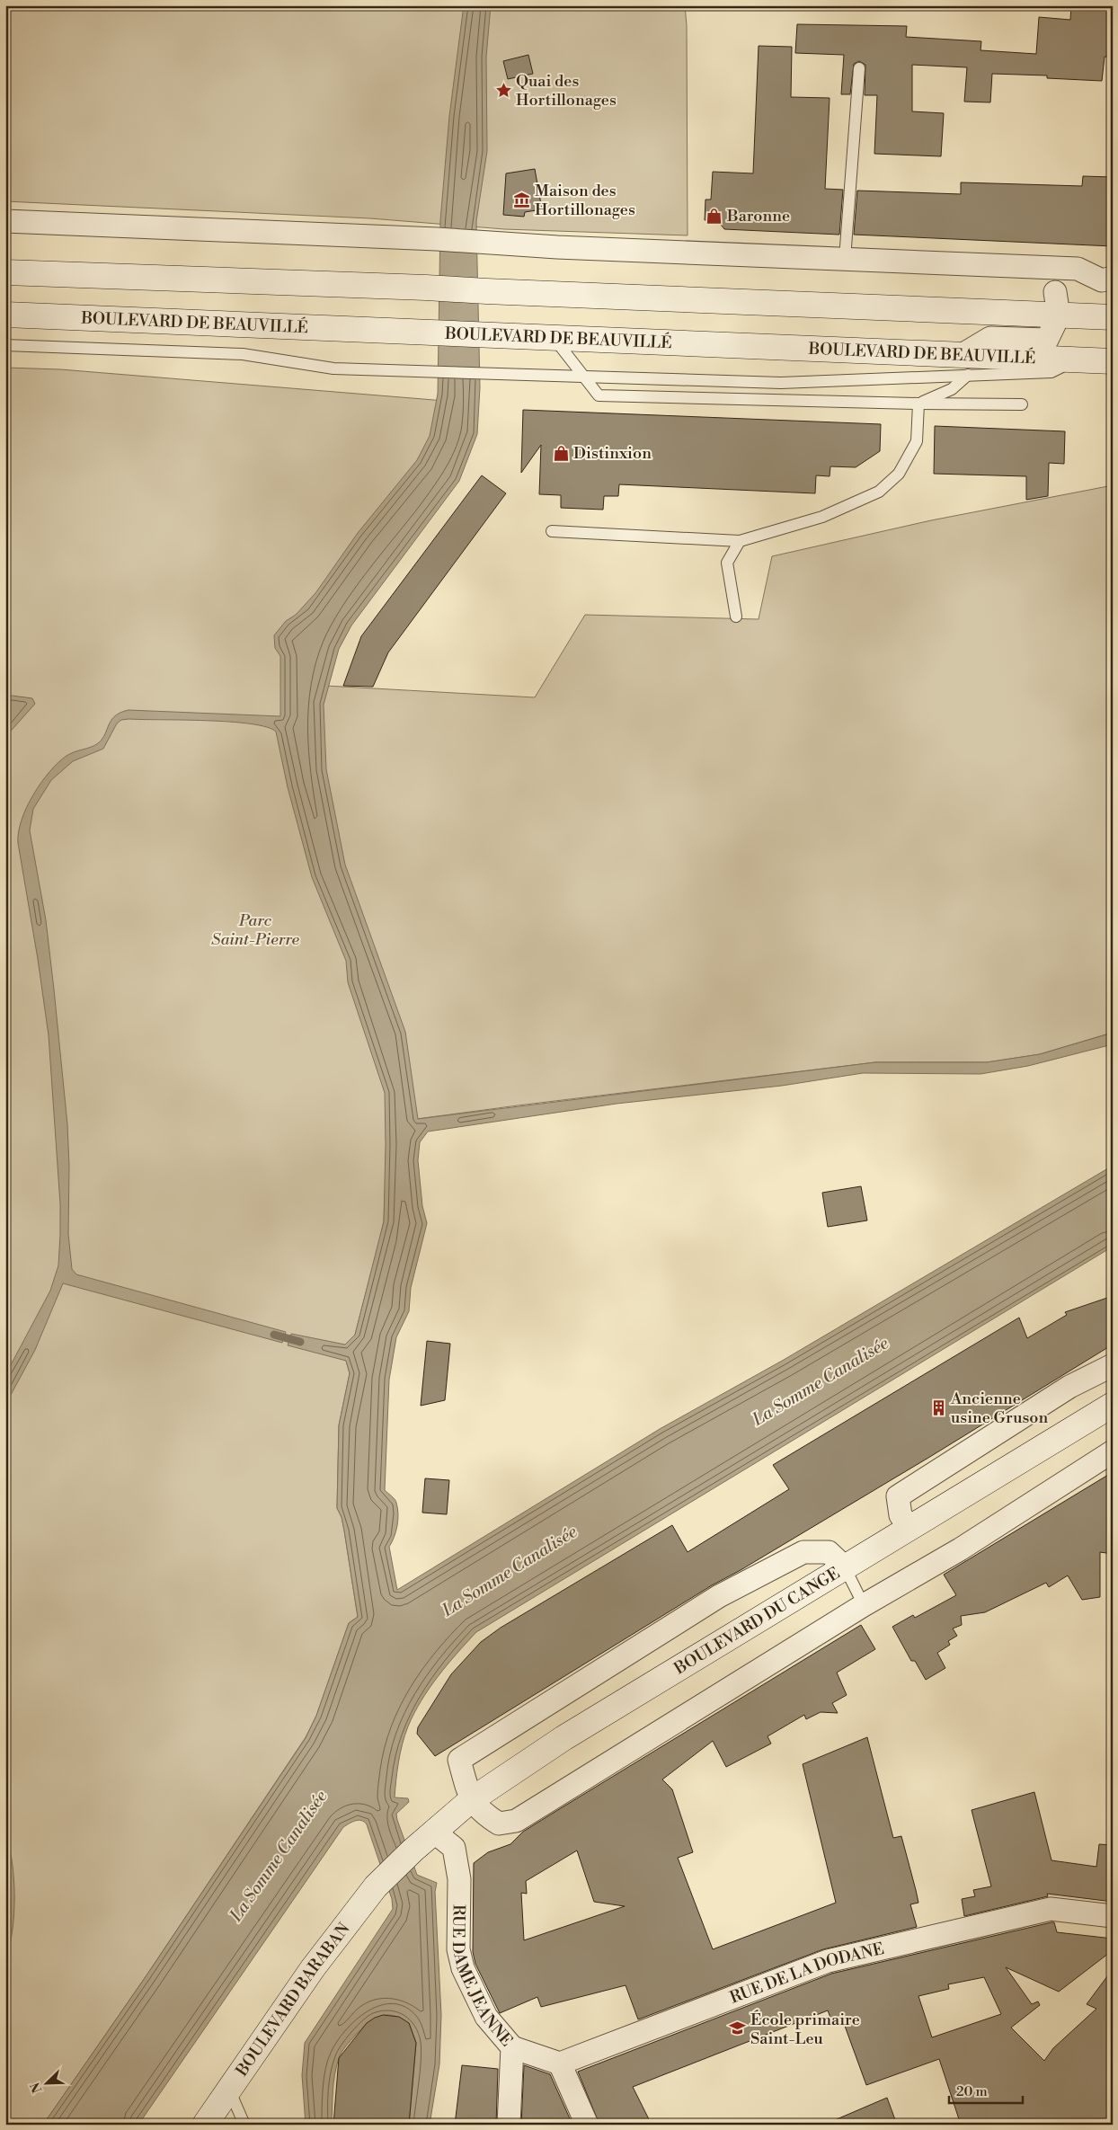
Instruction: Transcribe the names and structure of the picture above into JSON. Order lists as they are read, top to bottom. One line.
{"streets":{"main road":["BOULEVARD DE BEAUVILLÉ","BOULEVARD DU CANGE","BOULEVARD BARABAN"],"street":["RUE DAME JEANNE","RUE DE LA DODANE"]},"crossings":[["BOULEVARD DU CANGE","RUE DAME JEANNE"],["BOULEVARD DU CANGE","BOULEVARD BARABAN"]],"water":["La Somme Canalisée"],"parks":["Parc Saint-Pierre"],"places":{"place":["Quai des Hortillonages"],"museum":["Maison des Hortillonages"],"shop":["Baronne","Distinxion"],"building":["Ancienne usine Gruson"],"school or university":["École primaire Saint-Leu"]},"scale_bar":"20 m","north":"bottom left"}
